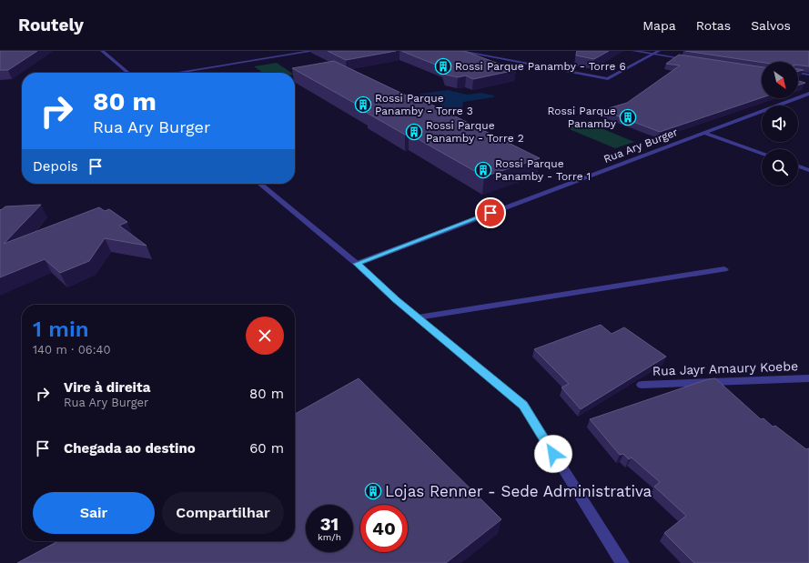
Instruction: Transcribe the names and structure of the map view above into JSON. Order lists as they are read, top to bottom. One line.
{"streets":{"street":["Rua Ary Burger","Rua Jayr Amaury Koebe"]},"places":{"building":["Rossi Parque Panamby - Torre 6","Rossi Parque Panamby - Torre 3","Rossi Parque Panamby","Rossi Parque Panamby - Torre 2","Rossi Parque Panamby - Torre 1","Lojas Renner - Sede Administrativa"]},"north":"bottom right","page":{"header":"Routely","nav":["Mapa","Rotas","Salvos"],"turn":["80 m","Rua Ary Burger"],"then":"Depois","heading":["1 min","140 m · 06:40"],"list":[{"name":"Vire à direita","note":"Rua Ary Burger","value":"80 m"},{"name":"Chegada ao destino","value":"60 m"}],"buttons":["Sair","Compartilhar"],"speed":"31 km/h","limit":"40"}}
